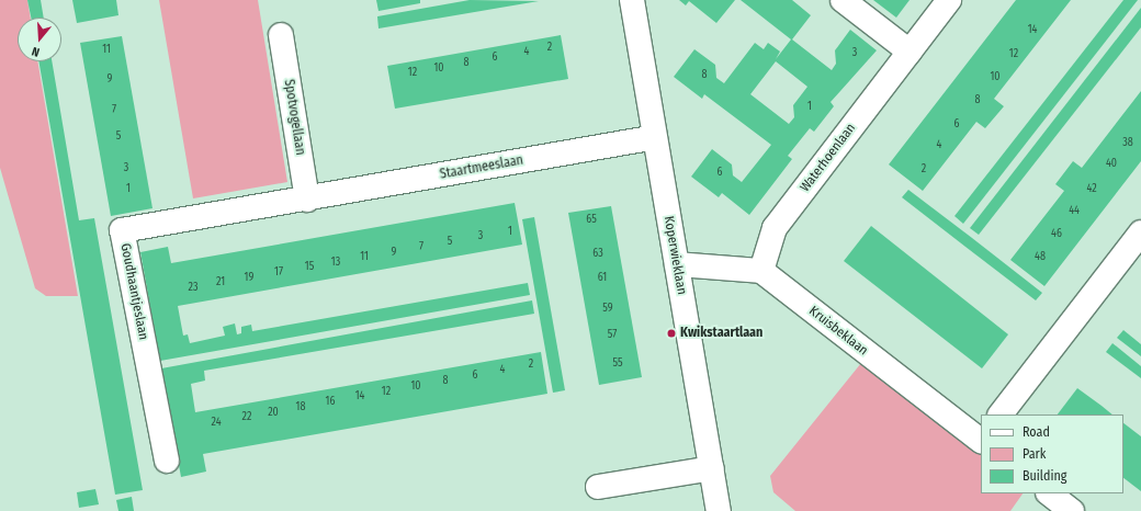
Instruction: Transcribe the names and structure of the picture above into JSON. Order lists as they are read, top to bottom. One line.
{"streets":{"street":["Spotvogellaan","Waterhoenlaan","Staartmeeslaan","Koperwieklaan","Goudhaantjeslaan","Kruisbeklaan"]},"crossings":[["Spotvogellaan","Staartmeeslaan"],["Spotvogellaan","Goudhaantjeslaan"],["Waterhoenlaan","Kruisbeklaan"],["Staartmeeslaan","Koperwieklaan"],["Staartmeeslaan","Goudhaantjeslaan"]],"places":["Kwikstaartlaan"],"house_numbers":["14","2","11","4","3","12","6","8","10","12","8","10","9","8","1","7","6","5","38","4","40","3","2","6","1","42","44","65","1","46","3","5","7","9","63","11","48","13","15","17","19","61","21","23","59","57","55","2","4","6","8","10","12","14","16","18","20","22","24"],"legend":["Road","Park","Building"],"north":"bottom"}
